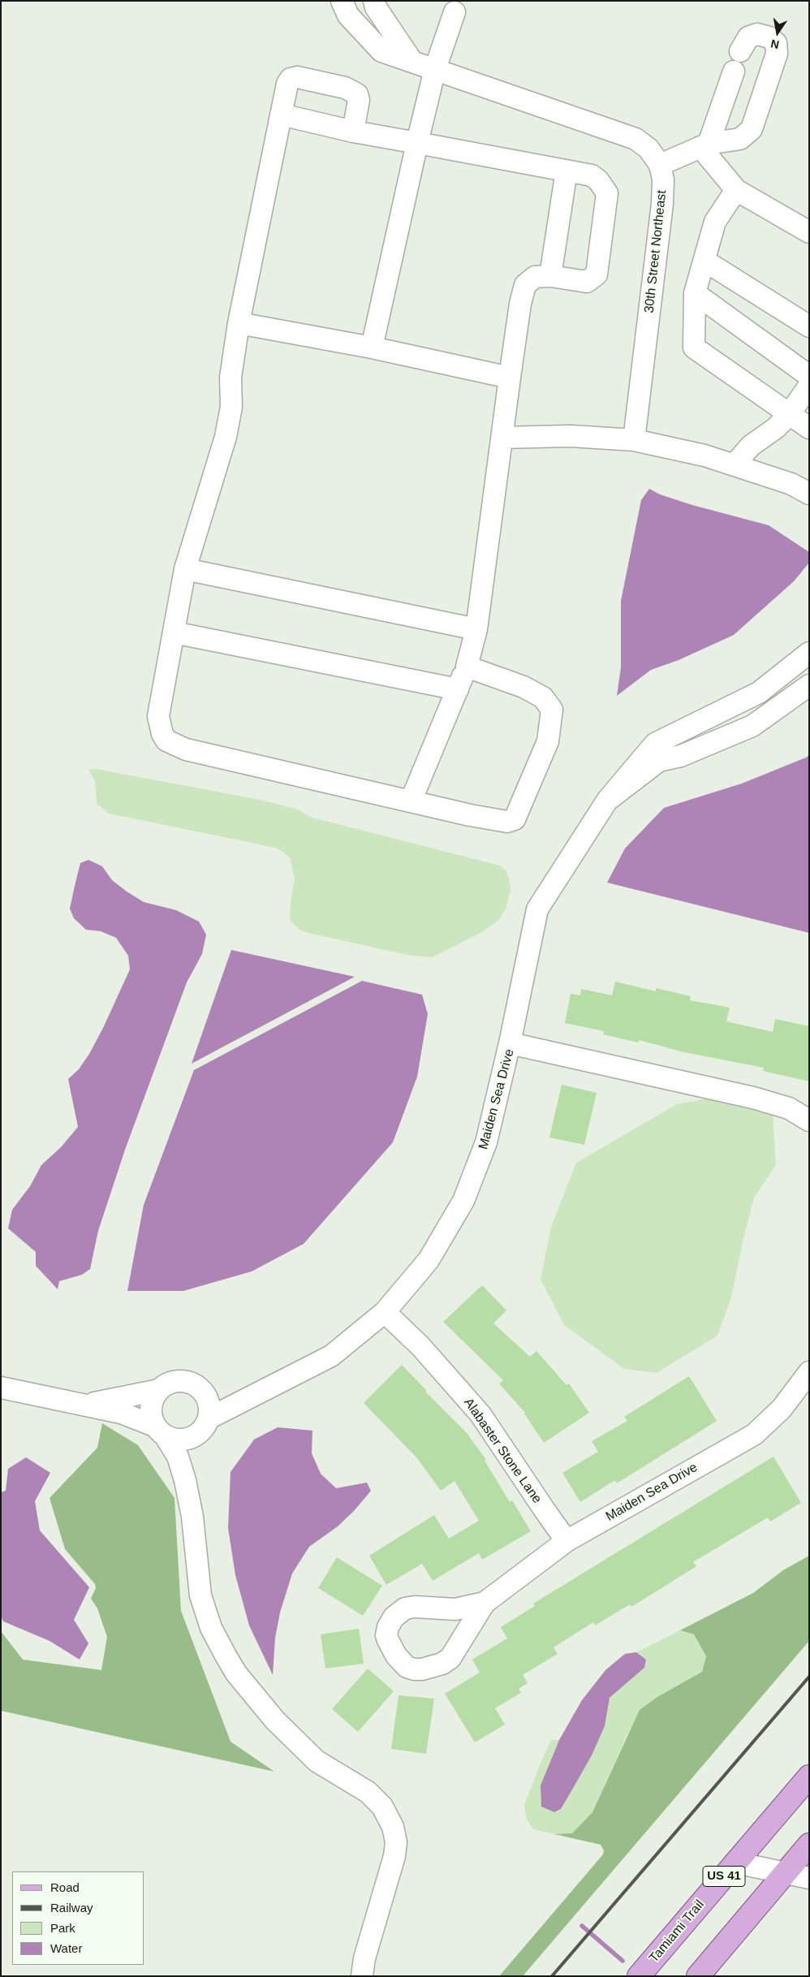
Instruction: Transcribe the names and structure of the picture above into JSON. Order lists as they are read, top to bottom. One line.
{"streets":{"main road":["US 41","Tamiami Trail"],"street":["30th Street Northeast","Maiden Sea Drive","Alabaster Stone Lane"]},"crossings":[["Maiden Sea Drive","Alabaster Stone Lane"]],"legend":["Road","Railway","Park","Water"],"north":"bottom"}
